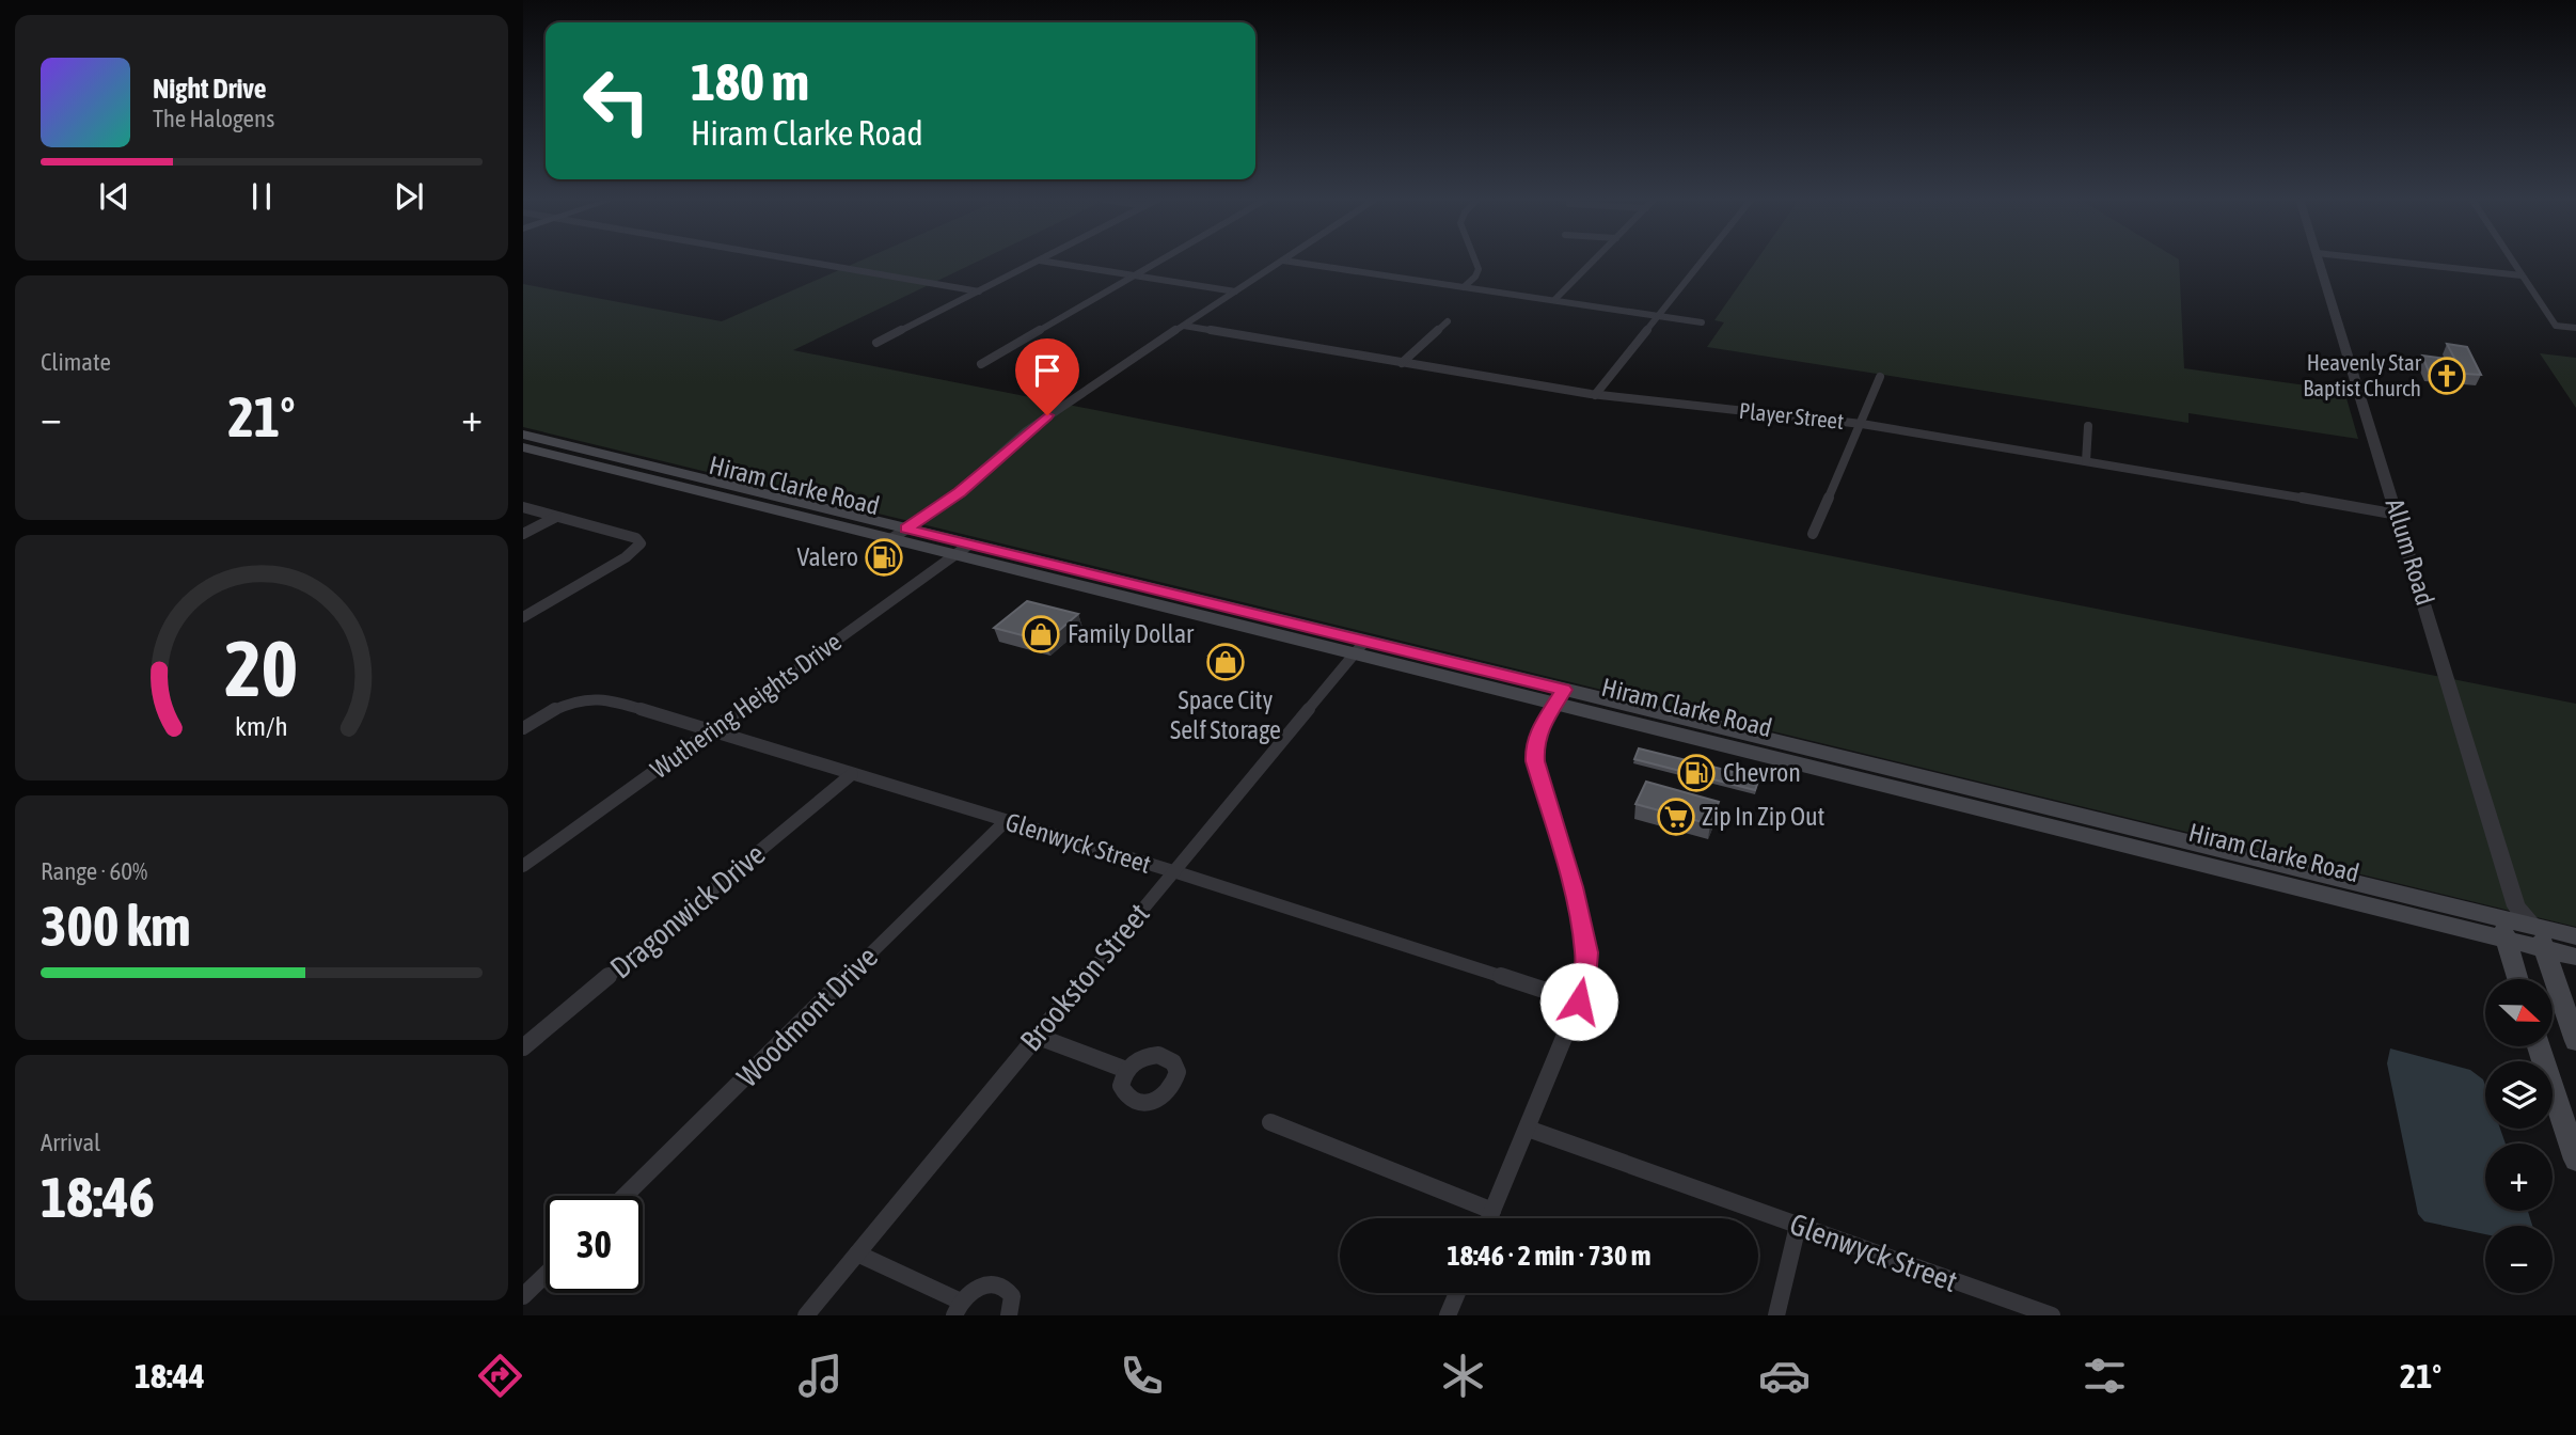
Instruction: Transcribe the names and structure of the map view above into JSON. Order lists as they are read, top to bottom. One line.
{"streets":{"main road":["Hiram Clarke Road"],"street":["Player Street","Allum Road","Wuthering Heights Drive","Glenwyck Street","Dragonwick Drive","Brookston Street","Woodmont Drive"]},"crossings":[["Player Street","Allum Road"],["Hiram Clarke Road","Allum Road"],["Hiram Clarke Road","Wuthering Heights Drive"],["Hiram Clarke Road","Brookston Street"],["Wuthering Heights Drive","Glenwyck Street"],["Glenwyck Street","Dragonwick Drive"],["Glenwyck Street","Brookston Street"],["Glenwyck Street","Woodmont Drive"]],"places":{"church":["Heavenly Star Baptist Church"],"fuel station":["Valero","Chevron"],"shop":["Family Dollar","Space City Self Storage"],"supermarket":["Zip In Zip Out"]},"north":"right","page":{"turn":["180 m","Hiram Clarke Road"],"song":["Night Drive","The Halogens"],"tile":["Climate",["Range · 60%","300 km"],["Arrival","18:46"]],"heat":["−","21°","+"],"map_buttons":["+","−"],"limit":"30","trip":"18:46 · 2 min · 730 m","tabs":["18:44","21°"],"gauge":["20","km/h"]}}
